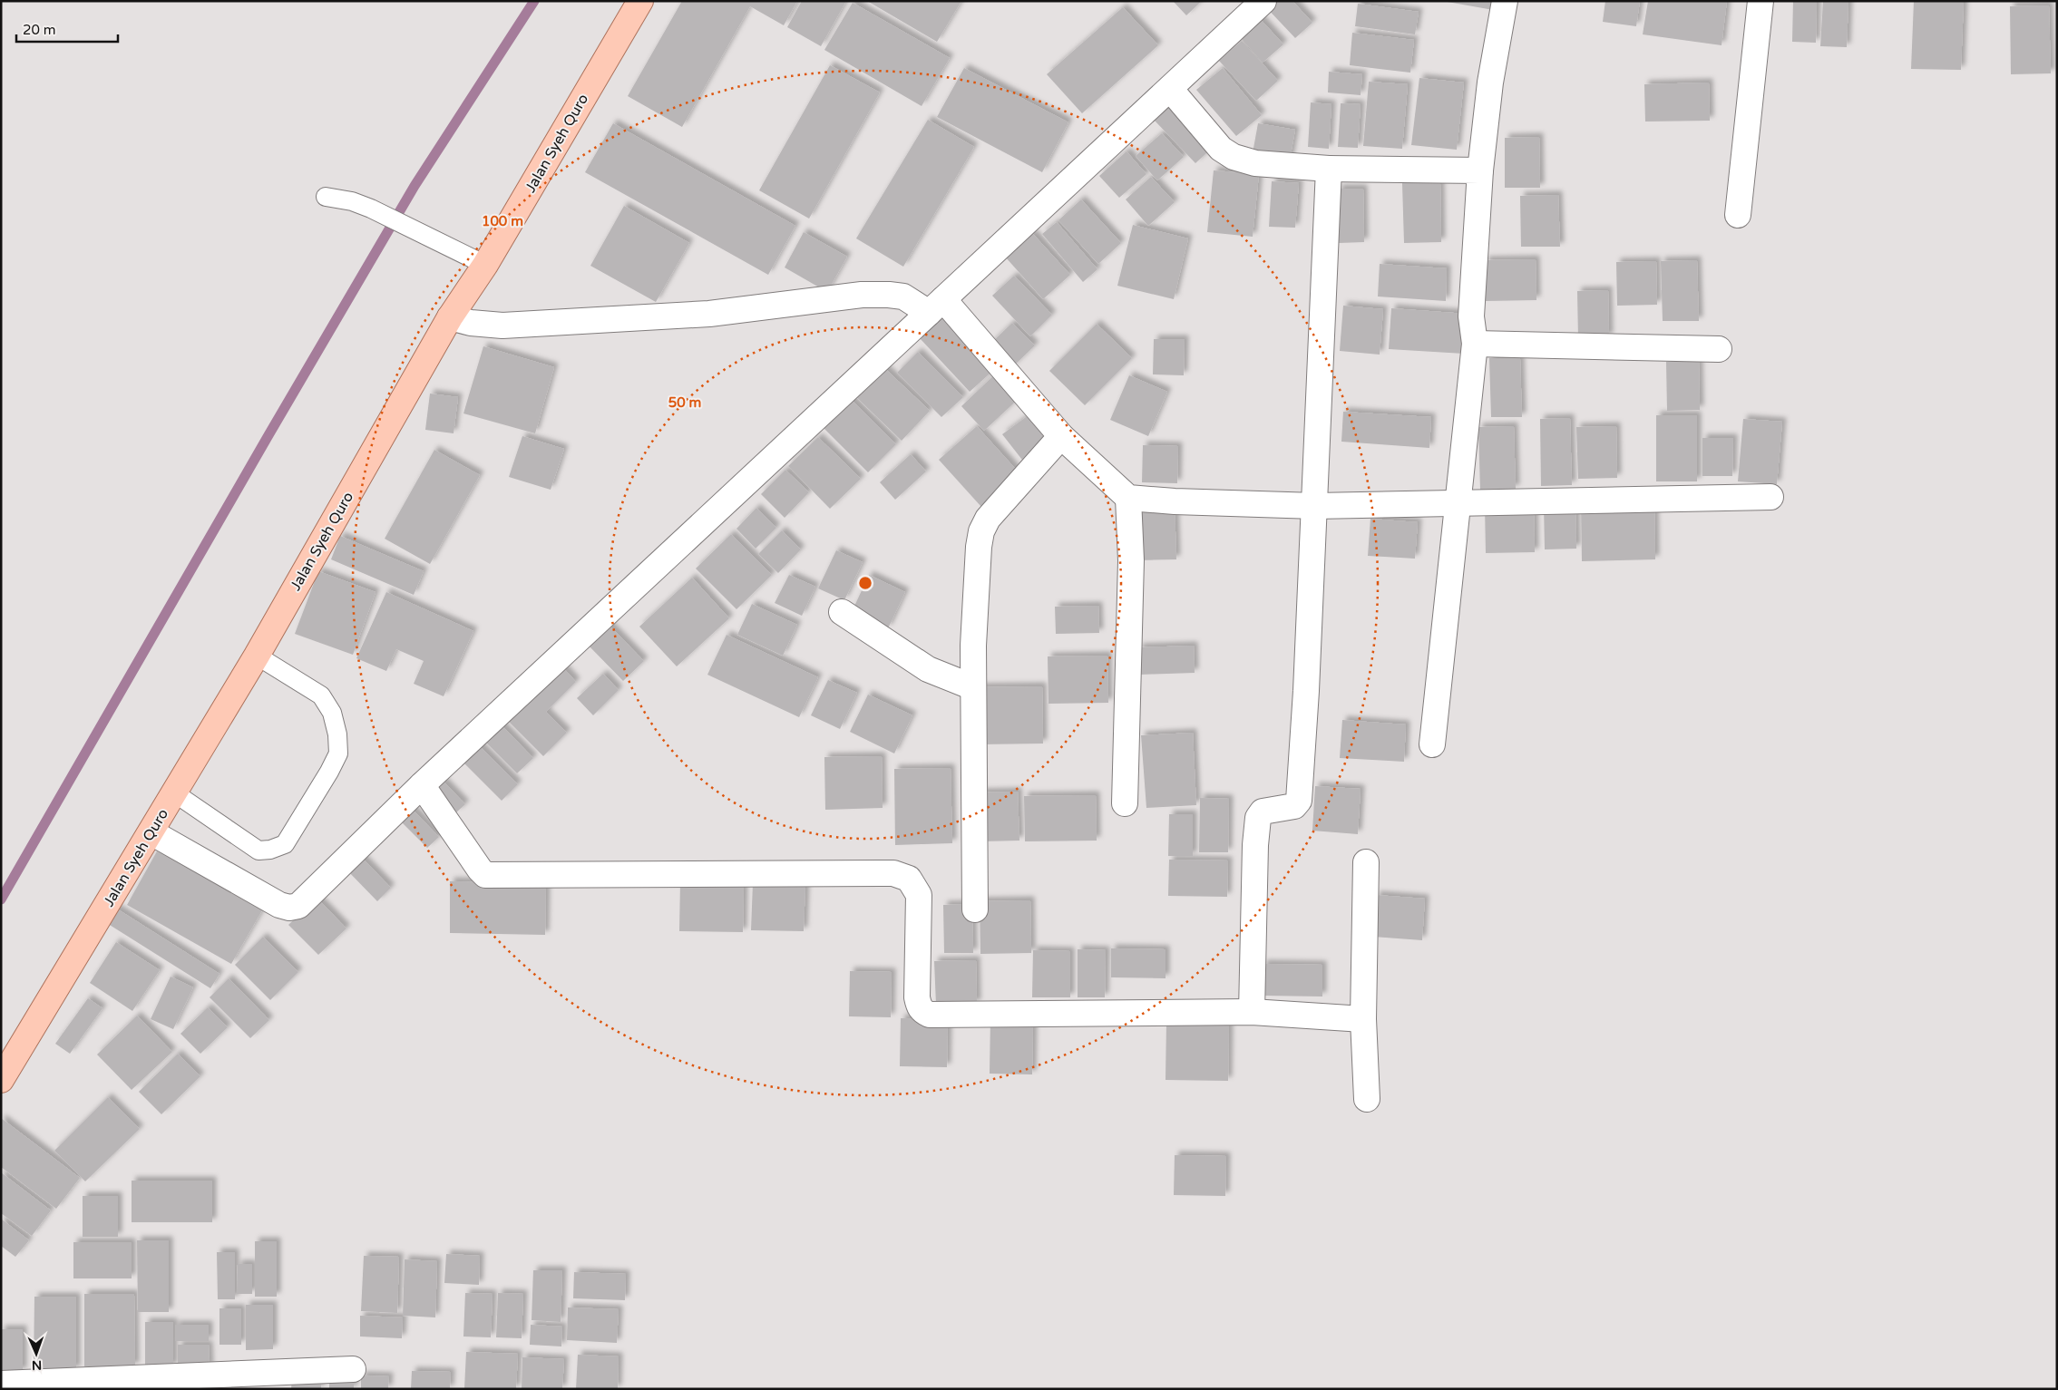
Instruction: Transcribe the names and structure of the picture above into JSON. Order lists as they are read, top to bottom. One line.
{"streets":{"main road":["Jalan Syeh Quro"]},"scale_bar":"20 m","north":"bottom","rings":["100 m","50 m"]}
